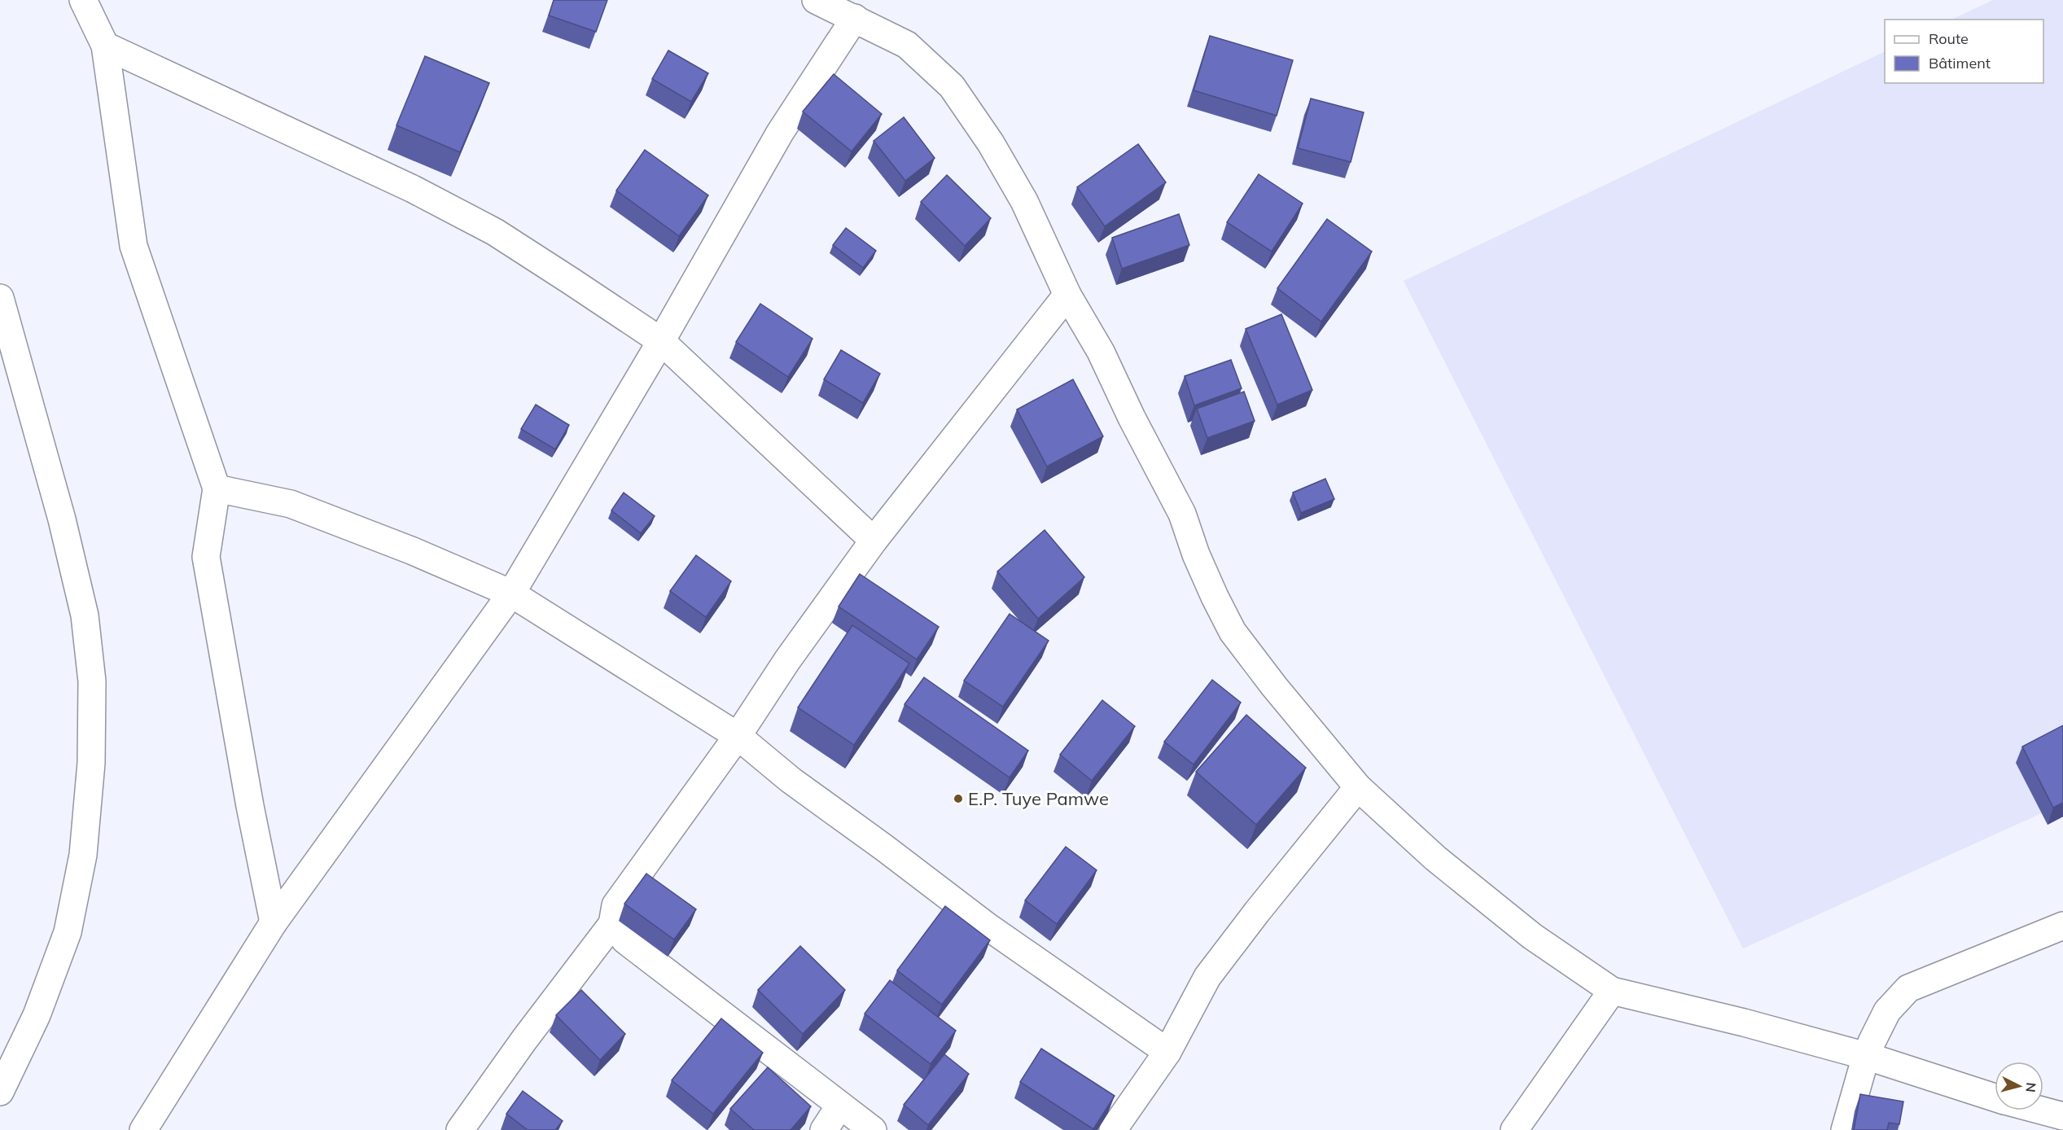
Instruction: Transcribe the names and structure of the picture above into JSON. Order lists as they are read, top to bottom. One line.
{"places":["E.P. Tuye Pamwe"],"legend":["Route","Bâtiment"],"north":"right"}
